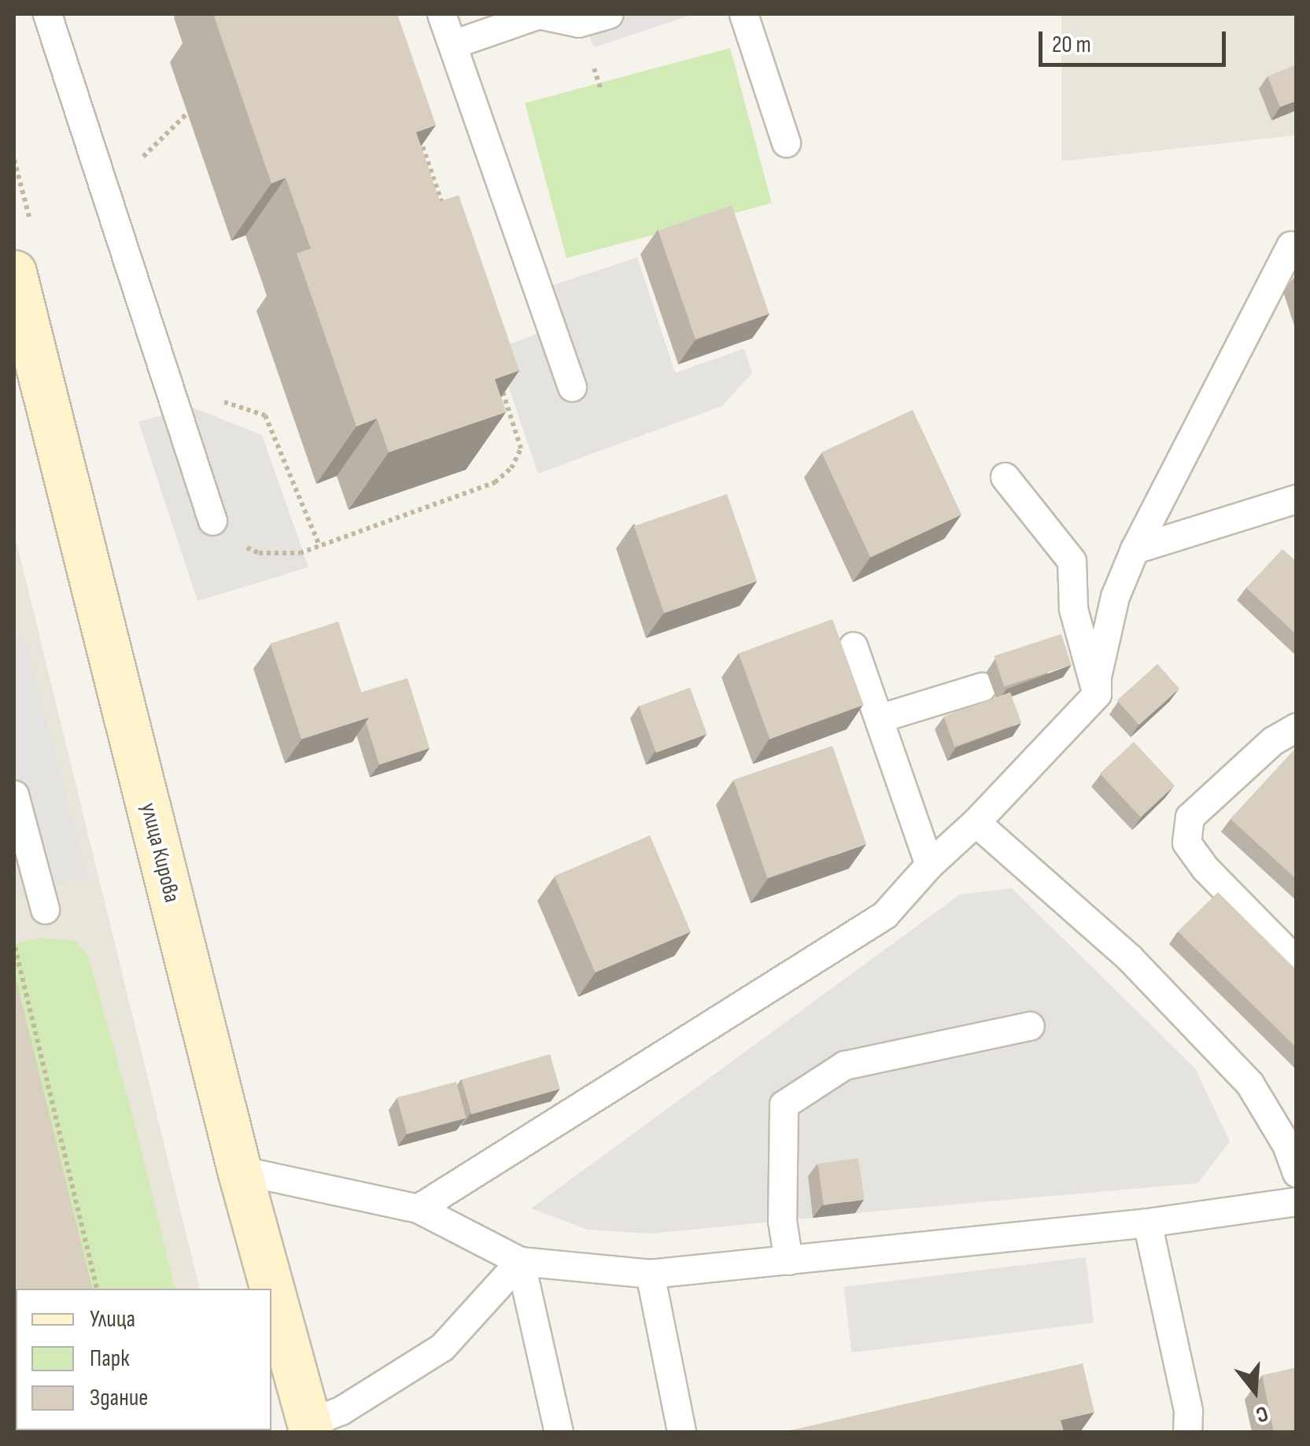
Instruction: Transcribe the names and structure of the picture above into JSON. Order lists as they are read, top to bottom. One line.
{"streets":{"street":["улица Кирова"]},"legend":["Улица","Парк","Здание"],"scale_bar":"20 m","north":"bottom"}
